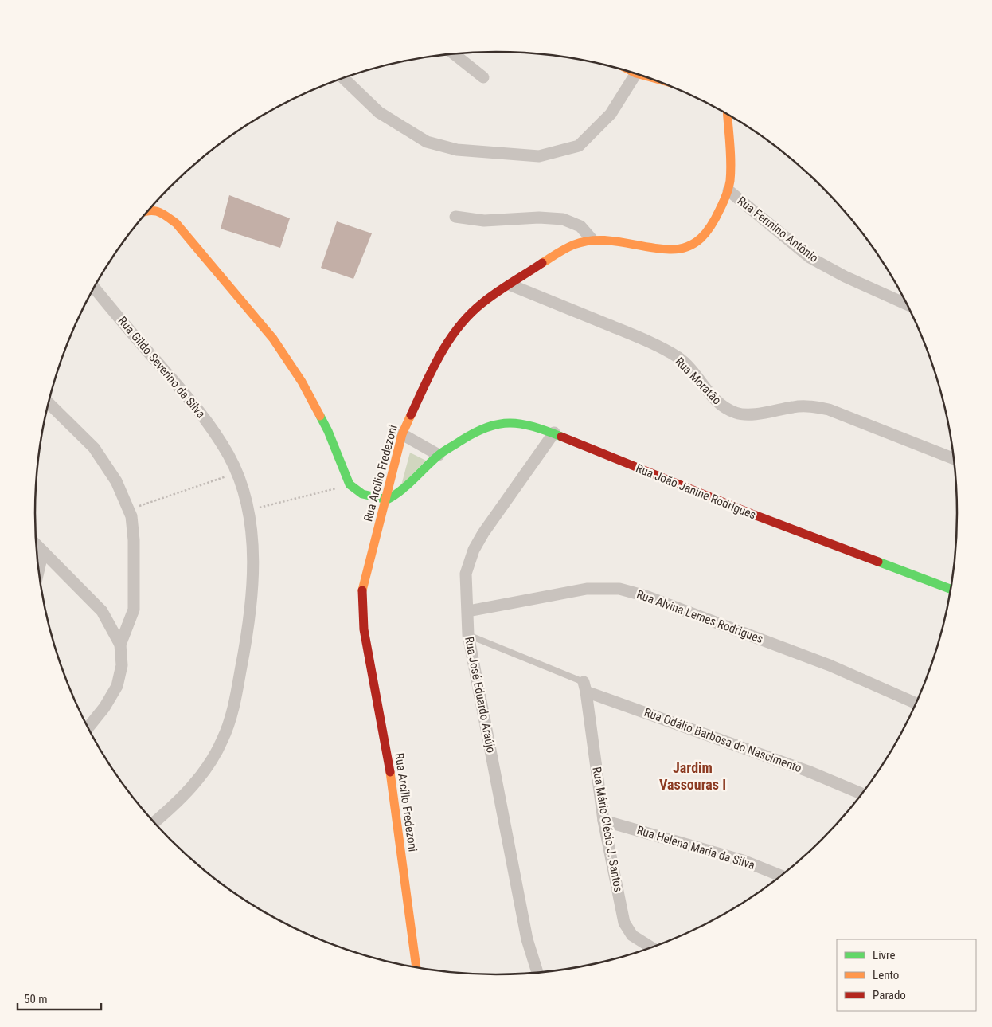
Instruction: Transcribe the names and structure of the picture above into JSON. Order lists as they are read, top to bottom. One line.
{"streets":{"street":["Rua Fermino Antônio","Rua Gildo Severino da Silva","Rua Moratão","Rua Arcílio Fredezoni","Rua João Janine Rodrigues","Rua Alvina Lemes Rodrigues","Rua José Eduardo Araújo","Rua Odálio Barbosa do Nascimento","Rua Mário Clécio J. Santos","Rua Helena Maria da Silva"]},"crossings":[["Rua Fermino Antônio","Rua Arcílio Fredezoni"],["Rua Moratão","Rua Arcílio Fredezoni"],["Rua Arcílio Fredezoni","Rua João Janine Rodrigues"],["Rua João Janine Rodrigues","Rua José Eduardo Araújo"],["Rua Alvina Lemes Rodrigues","Rua José Eduardo Araújo"],["Rua Odálio Barbosa do Nascimento","Rua Mário Clécio J. Santos"],["Rua Mário Clécio J. Santos","Rua Helena Maria da Silva"]],"districts":["Jardim Vassouras I"],"legend":["Livre","Lento","Parado"],"scale_bar":"50 m"}
